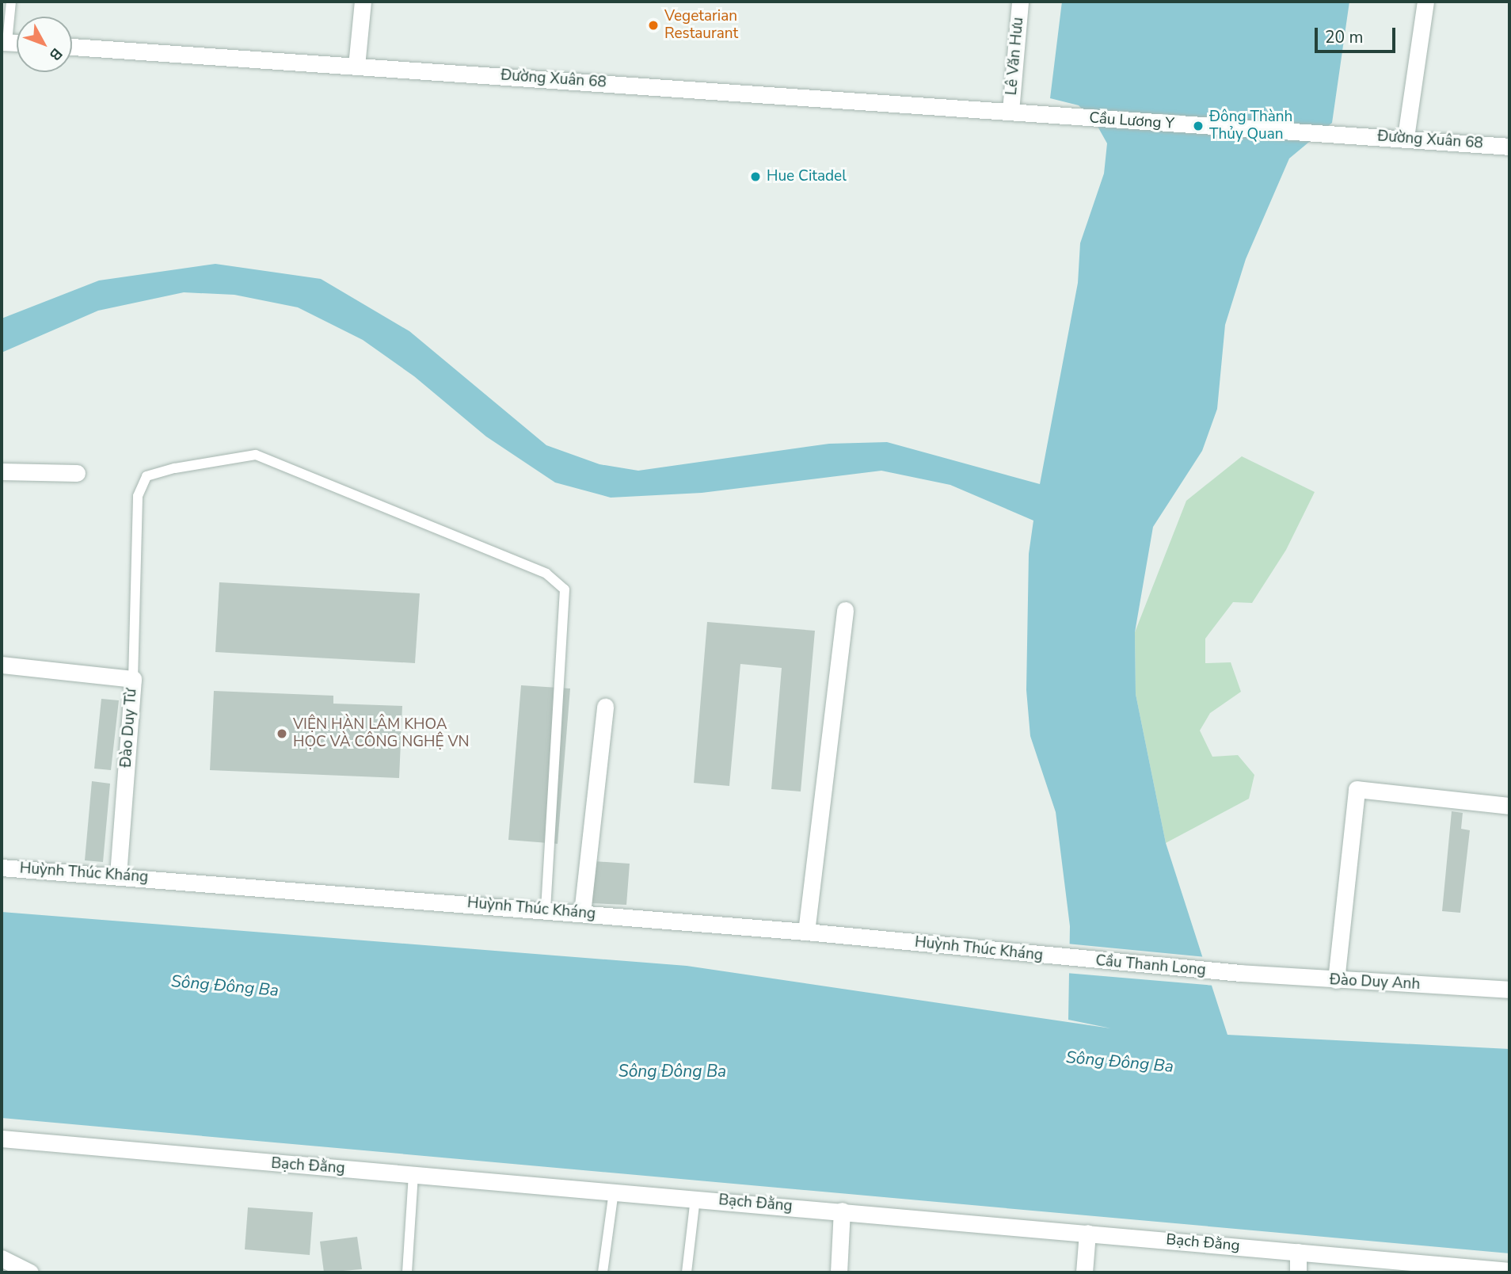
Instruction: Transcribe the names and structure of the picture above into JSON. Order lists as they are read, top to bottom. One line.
{"streets":{"street":["Lê Văn Hưu","Đường Xuân 68","Cầu Lương Y","Đào Duy Từ","Huỳnh Thúc Kháng","Cầu Thanh Long","Đào Duy Anh","Bạch Đằng"]},"crossings":[["Lê Văn Hưu","Đường Xuân 68"],["Đường Xuân 68","Cầu Lương Y"],["Đào Duy Từ","Huỳnh Thúc Kháng"],["Huỳnh Thúc Kháng","Cầu Thanh Long"],["Cầu Thanh Long","Đào Duy Anh"]],"water":["Sông Đông Ba"],"places":["Vegetarian Restaurant","Đông Thành Thủy Quan","Hue Citadel","VIỆN HÀN LÂM KHOA HỌC VÀ CÔNG NGHỆ VN"],"scale_bar":"20 m","north":"bottom right"}
